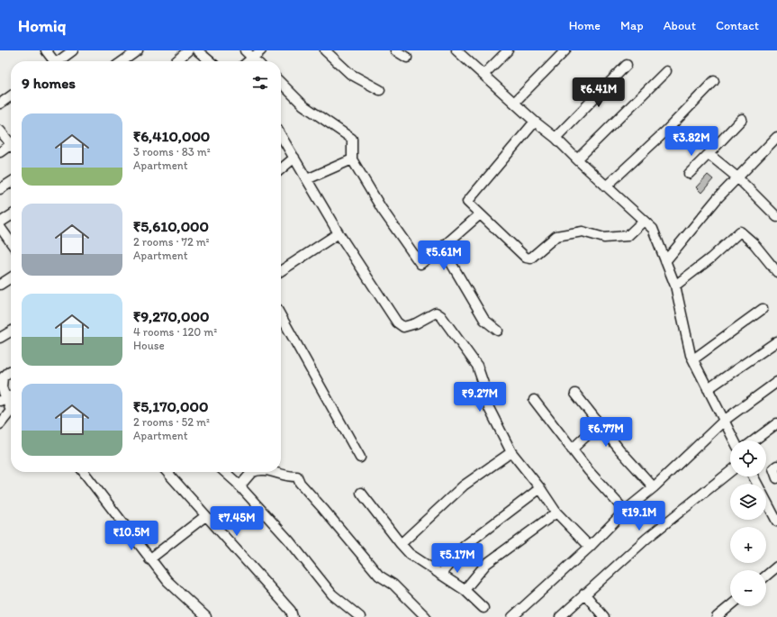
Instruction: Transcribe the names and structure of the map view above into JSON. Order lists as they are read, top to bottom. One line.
{"page":{"header":"Homiq","nav":["Home","Map","About","Contact"],"heading":"9 homes","price":["₹6.41M","₹3.82M","₹5.61M","₹9.27M","₹6.77M","₹19.1M","₹7.45M","₹10.5M","₹5.17M"],"list":[{"name":"₹6,410,000","note":"3 rooms · 83 m² · Apartment"},{"name":"₹5,610,000","note":"2 rooms · 72 m² · Apartment"},{"name":"₹9,270,000","note":"4 rooms · 120 m² · House"},{"name":"₹5,170,000","note":"2 rooms · 52 m² · Apartment"}],"map_buttons":["+","−"]}}
